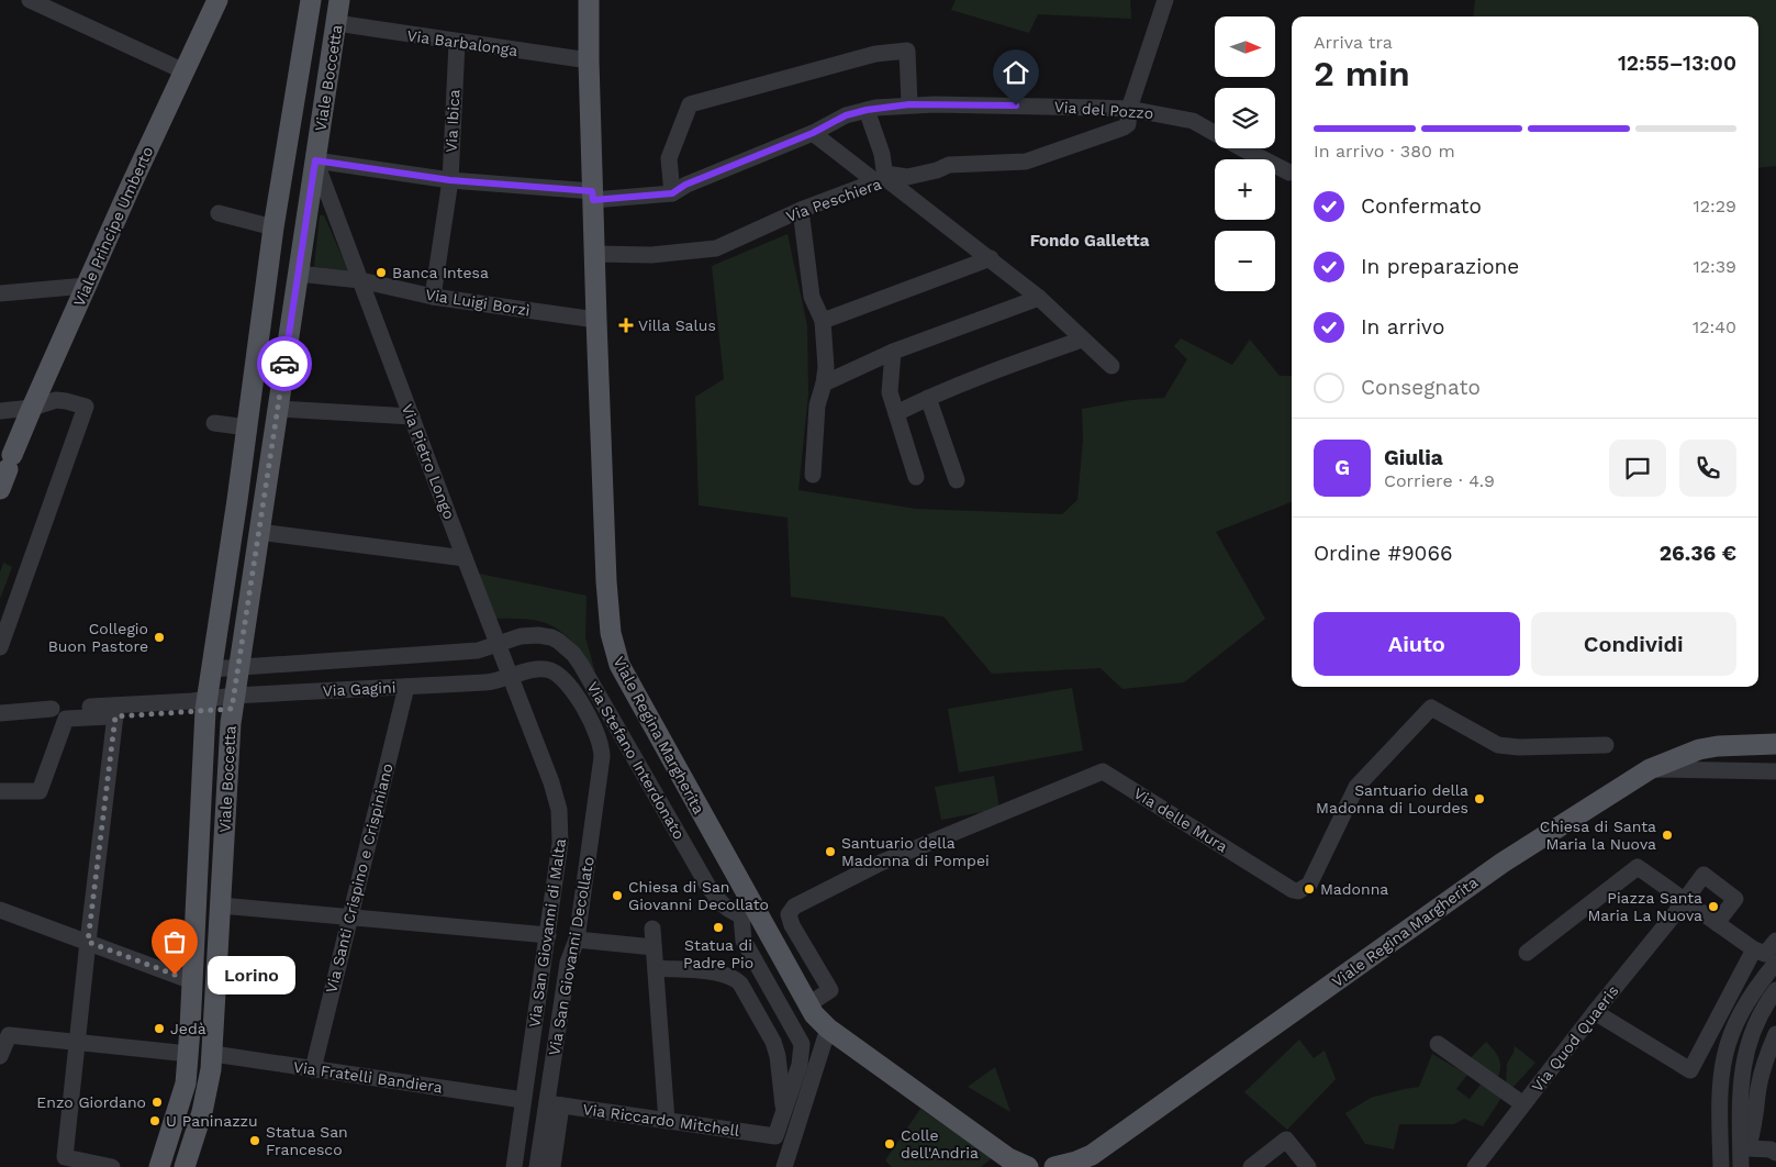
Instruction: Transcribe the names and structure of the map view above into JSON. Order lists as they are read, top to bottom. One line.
{"streets":{"main road":["Viale Boccetta","Viale Principe Umberto","Viale Regina Margherita"],"street":["Via Barbalonga","Via del Pozzo","Via Ibica","Via Peschiera","Via Luigi Borzì","Via Pietro Longo","Via Gagini","Via Stefano Interdonato","Via delle Mura","Via Santi Crispino e Crispiniano","Via San Giovanni di Malta","Via San Giovanni Decollato","Via Quod Quaeris","Via Fratelli Bandiera","Via Riccardo Mitchell"]},"crossings":[["Via Barbalonga","Viale Boccetta"],["Via Barbalonga","Via Ibica"],["Via Barbalonga","Viale Regina Margherita"],["Viale Boccetta","Via del Pozzo"],["Viale Boccetta","Via Luigi Borzì"],["Viale Boccetta","Via Pietro Longo"],["Viale Boccetta","Via Gagini"],["Viale Boccetta","Via Fratelli Bandiera"],["Via del Pozzo","Via Ibica"],["Via del Pozzo","Via Pietro Longo"],["Via del Pozzo","Viale Regina Margherita"],["Via Ibica","Via Luigi Borzì"],["Via Peschiera","Viale Regina Margherita"],["Via Luigi Borzì","Via Pietro Longo"],["Via Luigi Borzì","Viale Regina Margherita"],["Via Pietro Longo","Via Gagini"],["Via Pietro Longo","Via Stefano Interdonato"],["Via Pietro Longo","Via San Giovanni di Malta"],["Via Gagini","Via Stefano Interdonato"],["Via Gagini","Via Santi Crispino e Crispiniano"],["Via Gagini","Via San Giovanni di Malta"],["Via Gagini","Via San Giovanni Decollato"],["Viale Regina Margherita","Via Stefano Interdonato"],["Viale Regina Margherita","Via delle Mura"],["Via Stefano Interdonato","Via San Giovanni di Malta"],["Via Santi Crispino e Crispiniano","Via Fratelli Bandiera"],["Via San Giovanni di Malta","Via San Giovanni Decollato"],["Via San Giovanni di Malta","Via Fratelli Bandiera"],["Via San Giovanni Decollato","Via Riccardo Mitchell"]],"districts":["Fondo Galletta"],"places":{"other":["Banca Intesa","Collegio Buon Pastore","Santuario della Madonna di Lourdes","Chiesa di Santa Maria la Nuova","Santuario della Madonna di Pompei","Madonna","Chiesa di San Giovanni Decollato","Piazza Santa Maria La Nuova","Statua di Padre Pio","Lorino","Jedà","Enzo Giordano","U Paninazzu","Statua San Francesco","Colle dell'Andria"],"health":["Villa Salus"]},"north":"right","page":{"map_buttons":["+","−"],"heading":["2 min","Arriva tra","12:55–13:00"],"panel":["Giulia","Corriere · 4.9","Ordine #9066","26.36 €"],"bar":"In arrivo · 380 m","list":[["Confermato","12:29"],["In preparazione","12:39"],["In arrivo","12:40"],"Consegnato"],"round":"G","buttons":["Aiuto","Condividi"],"bubble":"Lorino"}}
